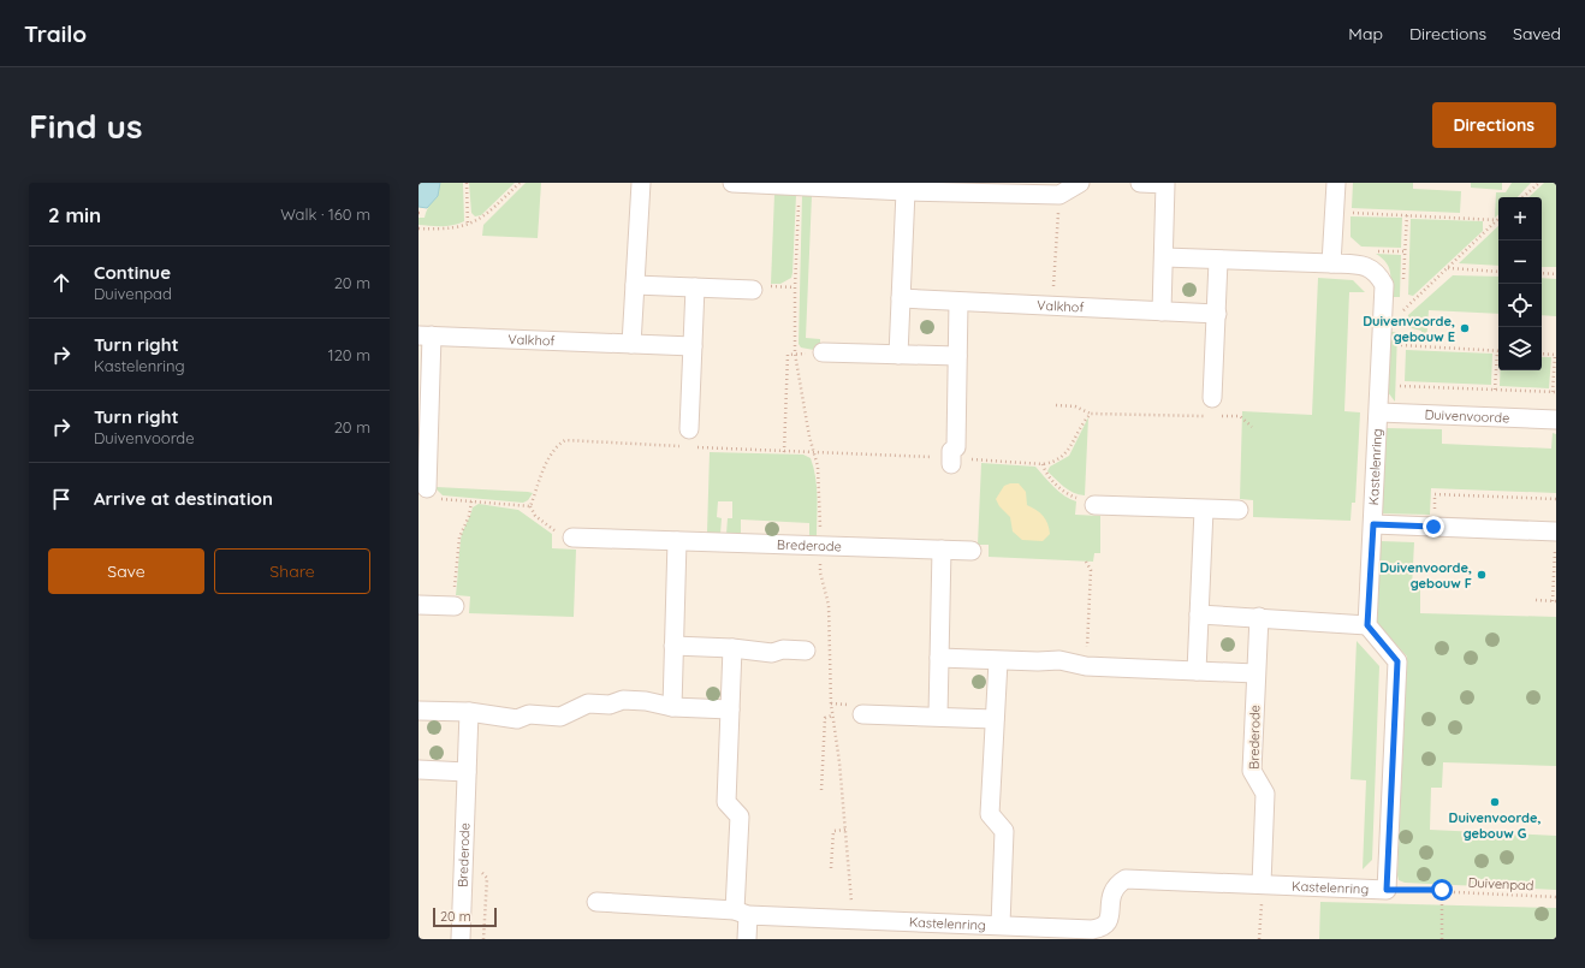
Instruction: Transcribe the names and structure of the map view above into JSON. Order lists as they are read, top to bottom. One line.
{"streets":{"street":["Valkhof","Duivenvoorde","Kastelenring","Brederode"],"path":["Duivenpad"]},"crossings":[["Duivenvoorde","Kastelenring"],["Kastelenring","Brederode"],["Kastelenring","Duivenpad"]],"places":["Duivenvoorde, gebouw E","Duivenvoorde, gebouw F","Duivenvoorde, gebouw G"],"scale_bar":"20 m","page":{"header":"Trailo","nav":["Map","Directions","Saved"],"buttons":["Directions",["Save","Share"]],"title":"Find us","heading":["2 min","Walk · 160 m"],"map_buttons":["+","−"],"list":[["Continue","Duivenpad","20 m"],["Turn right","Kastelenring","120 m"],["Turn right","Duivenvoorde","20 m"],"Arrive at destination"],"scale":"20 m"}}
